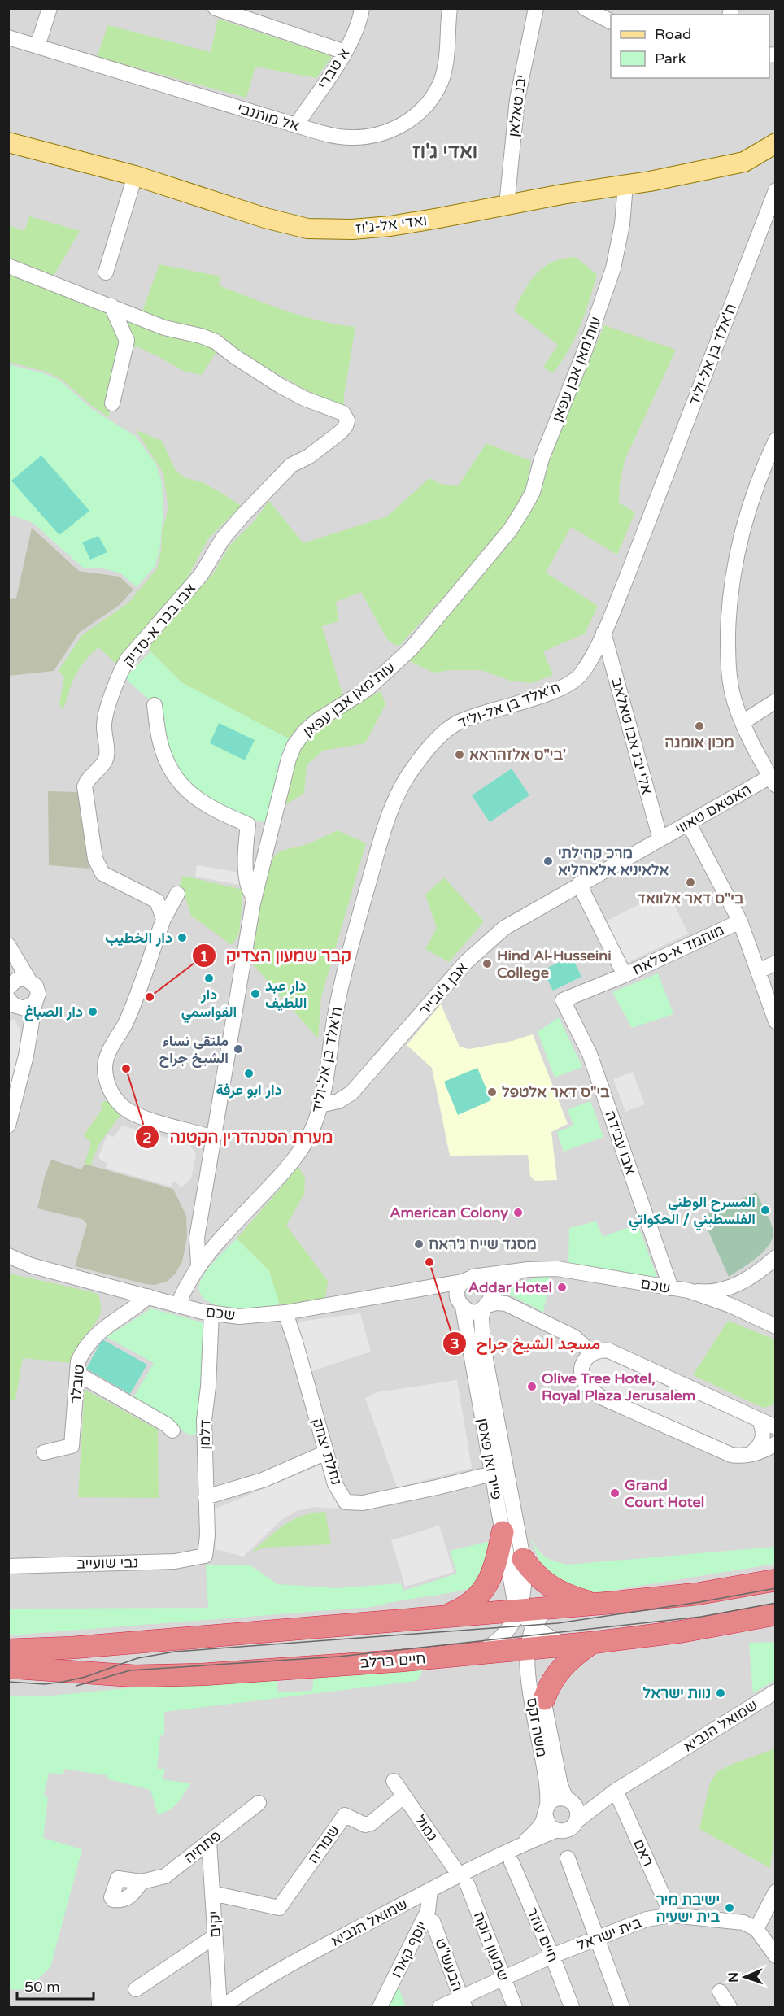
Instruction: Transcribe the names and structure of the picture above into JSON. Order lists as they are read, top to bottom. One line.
{"streets":{"highway":["חיים ברלב"],"main road":["ואדי אל-ג'וז"],"street":["א טברי","יבנ טאלאן","אל מותנבי","ח'אלד בן אל-וליד","עות'מאן אבן עפאן","אבו בכר א-סדיק","אלי יבנ אבו טאלאב","האטאם טאווי","מוחמד א-סלאח","אבן ג'ובייר","אבו עבידה","שכם","טובלר","דלמן","נחלת יצחק","פייר ואן פאסן","נבי שועייב","שמואל הנביא","משה זקס","גמול","שמריה","פתחיה","ראם","יקים","בית ישראל","חיים עוזר","שמעון רוקח","יוסף קארו","הבעש\"ט"]},"crossings":[["א טברי","אל מותנבי"],["יבנ טאלאן","ואדי אל-ג'וז"],["ואדי אל-ג'וז","עות'מאן אבן עפאן"],["ח'אלד בן אל-וליד","עות'מאן אבן עפאן"],["ח'אלד בן אל-וליד","אלי יבנ אבו טאלאב"],["ח'אלד בן אל-וליד","אבן ג'ובייר"],["ח'אלד בן אל-וליד","שכם"],["אלי יבנ אבו טאלאב","האטאם טאווי"],["האטאם טאווי","אבן ג'ובייר"],["מוחמד א-סלאח","אבו עבידה"],["אבו עבידה","שכם"],["שכם","טובלר"],["שכם","דלמן"],["שכם","נחלת יצחק"],["שכם","פייר ואן פאסן"],["דלמן","נבי שועייב"],["נחלת יצחק","פייר ואן פאסן"],["פייר ואן פאסן","משה זקס"],["חיים ברלב","משה זקס"],["שמואל הנביא","משה זקס"],["שמואל הנביא","גמול"],["שמואל הנביא","ראם"],["שמואל הנביא","יקים"],["שמואל הנביא","שמעון רוקח"],["שמואל הנביא","יוסף קארו"],["גמול","שמריה"],["גמול","שמעון רוקח"],["שמריה","יקים"],["פתחיה","יקים"],["ראם","בית ישראל"],["בית ישראל","חיים עוזר"],["בית ישראל","שמעון רוקח"],["בית ישראל","הבעש\"ט"]],"districts":["ואדי ג'וז"],"places":["מכון אומגה","בי\"ס אלזהראא'","מרכ קהילתי אלאיניא אלאחליא","בי\"ס דאר אלוואד","دار الخطيب","Hind Al-Husseini College","دار القواسمي","دار عبد اللطيف","קבר שמעון הצדיק","دار الصباغ","ملتقى نساء الشيخ جراح","מערת הסנהדרין הקטנה","دار ابو عرفة","בי\"ס דאר אלטפל","المسرح الوطني الفلسطيني / الحكواتي","American Colony","מסגד שייח ג'ראח","مسجد الشيخ جراح","Addar Hotel","Olive Tree Hotel, Royal Plaza Jerusalem","Grand Court Hotel","נוות ישראל","ישיבת מיר בית ישעיה"],"legend":["Road","Park"],"scale_bar":"50 m","north":"left"}
